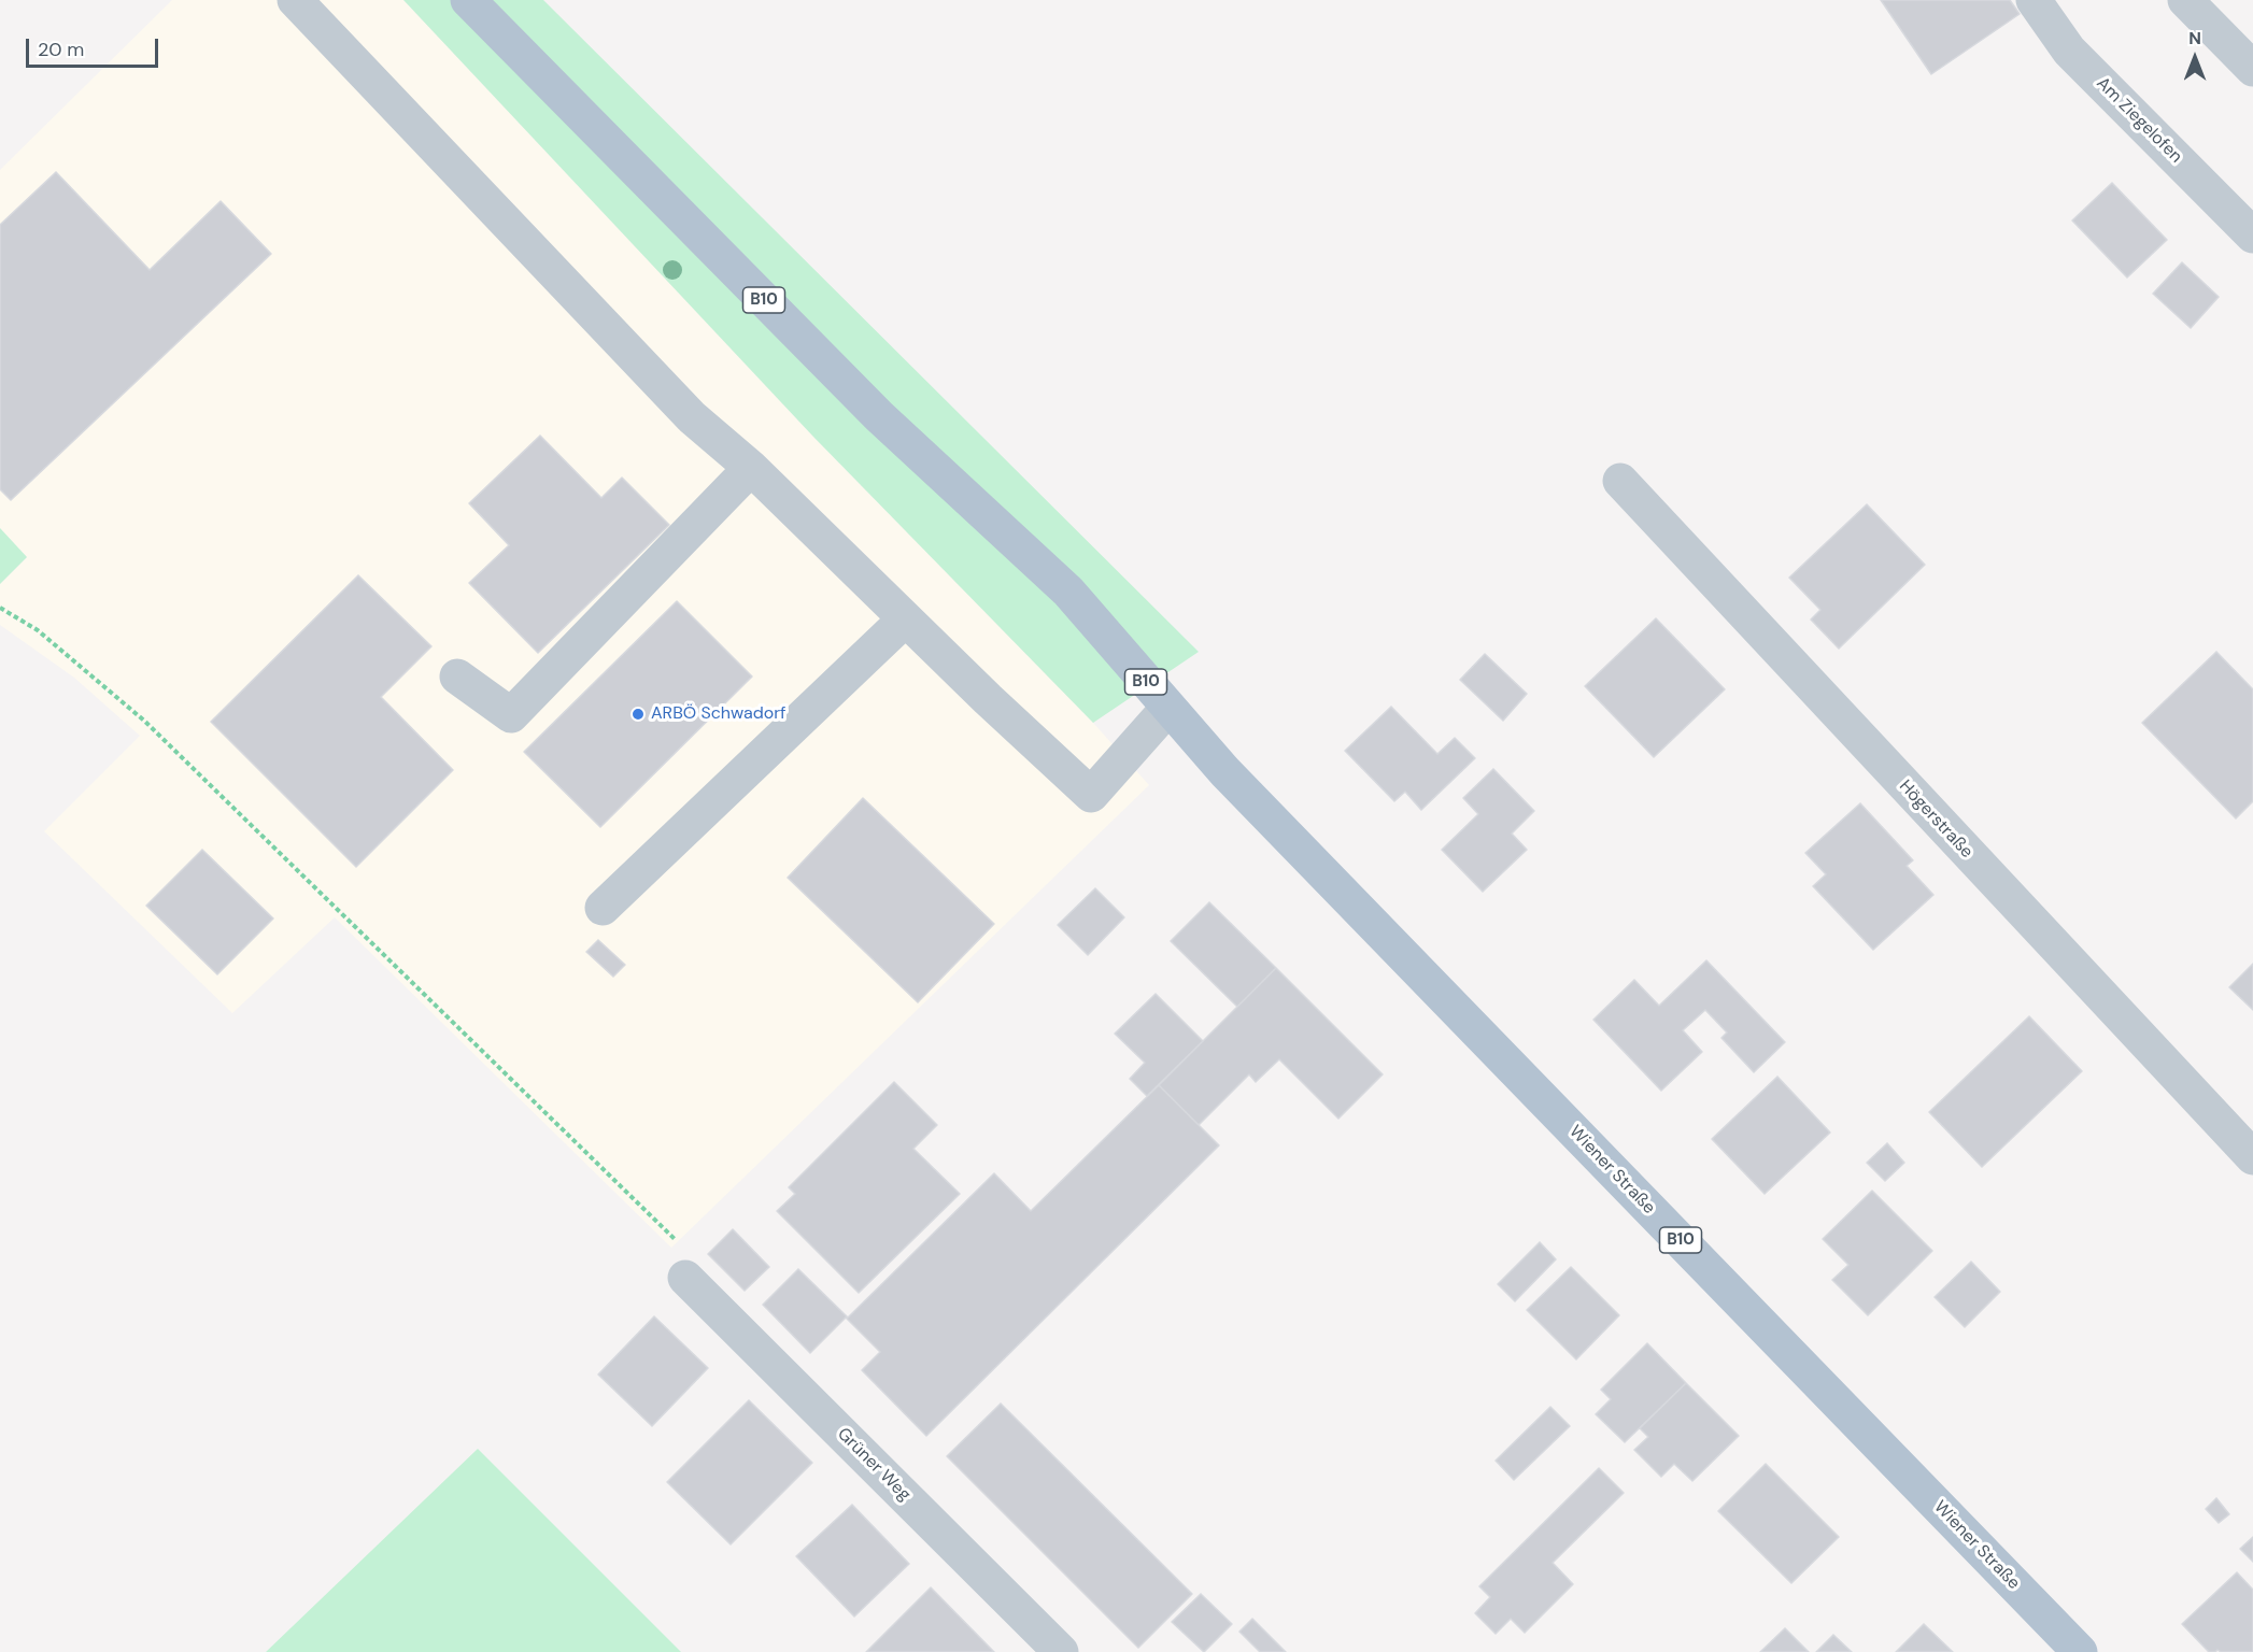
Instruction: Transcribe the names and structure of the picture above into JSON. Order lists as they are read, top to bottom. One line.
{"streets":{"main road":["B10","Wiener Straße"],"street":["Am Ziegelofen","Högerstraße","Grüner Weg"]},"crossings":[["B10","Wiener Straße"]],"places":["ARBÖ Schwadorf"],"scale_bar":"20 m","north":"top"}
